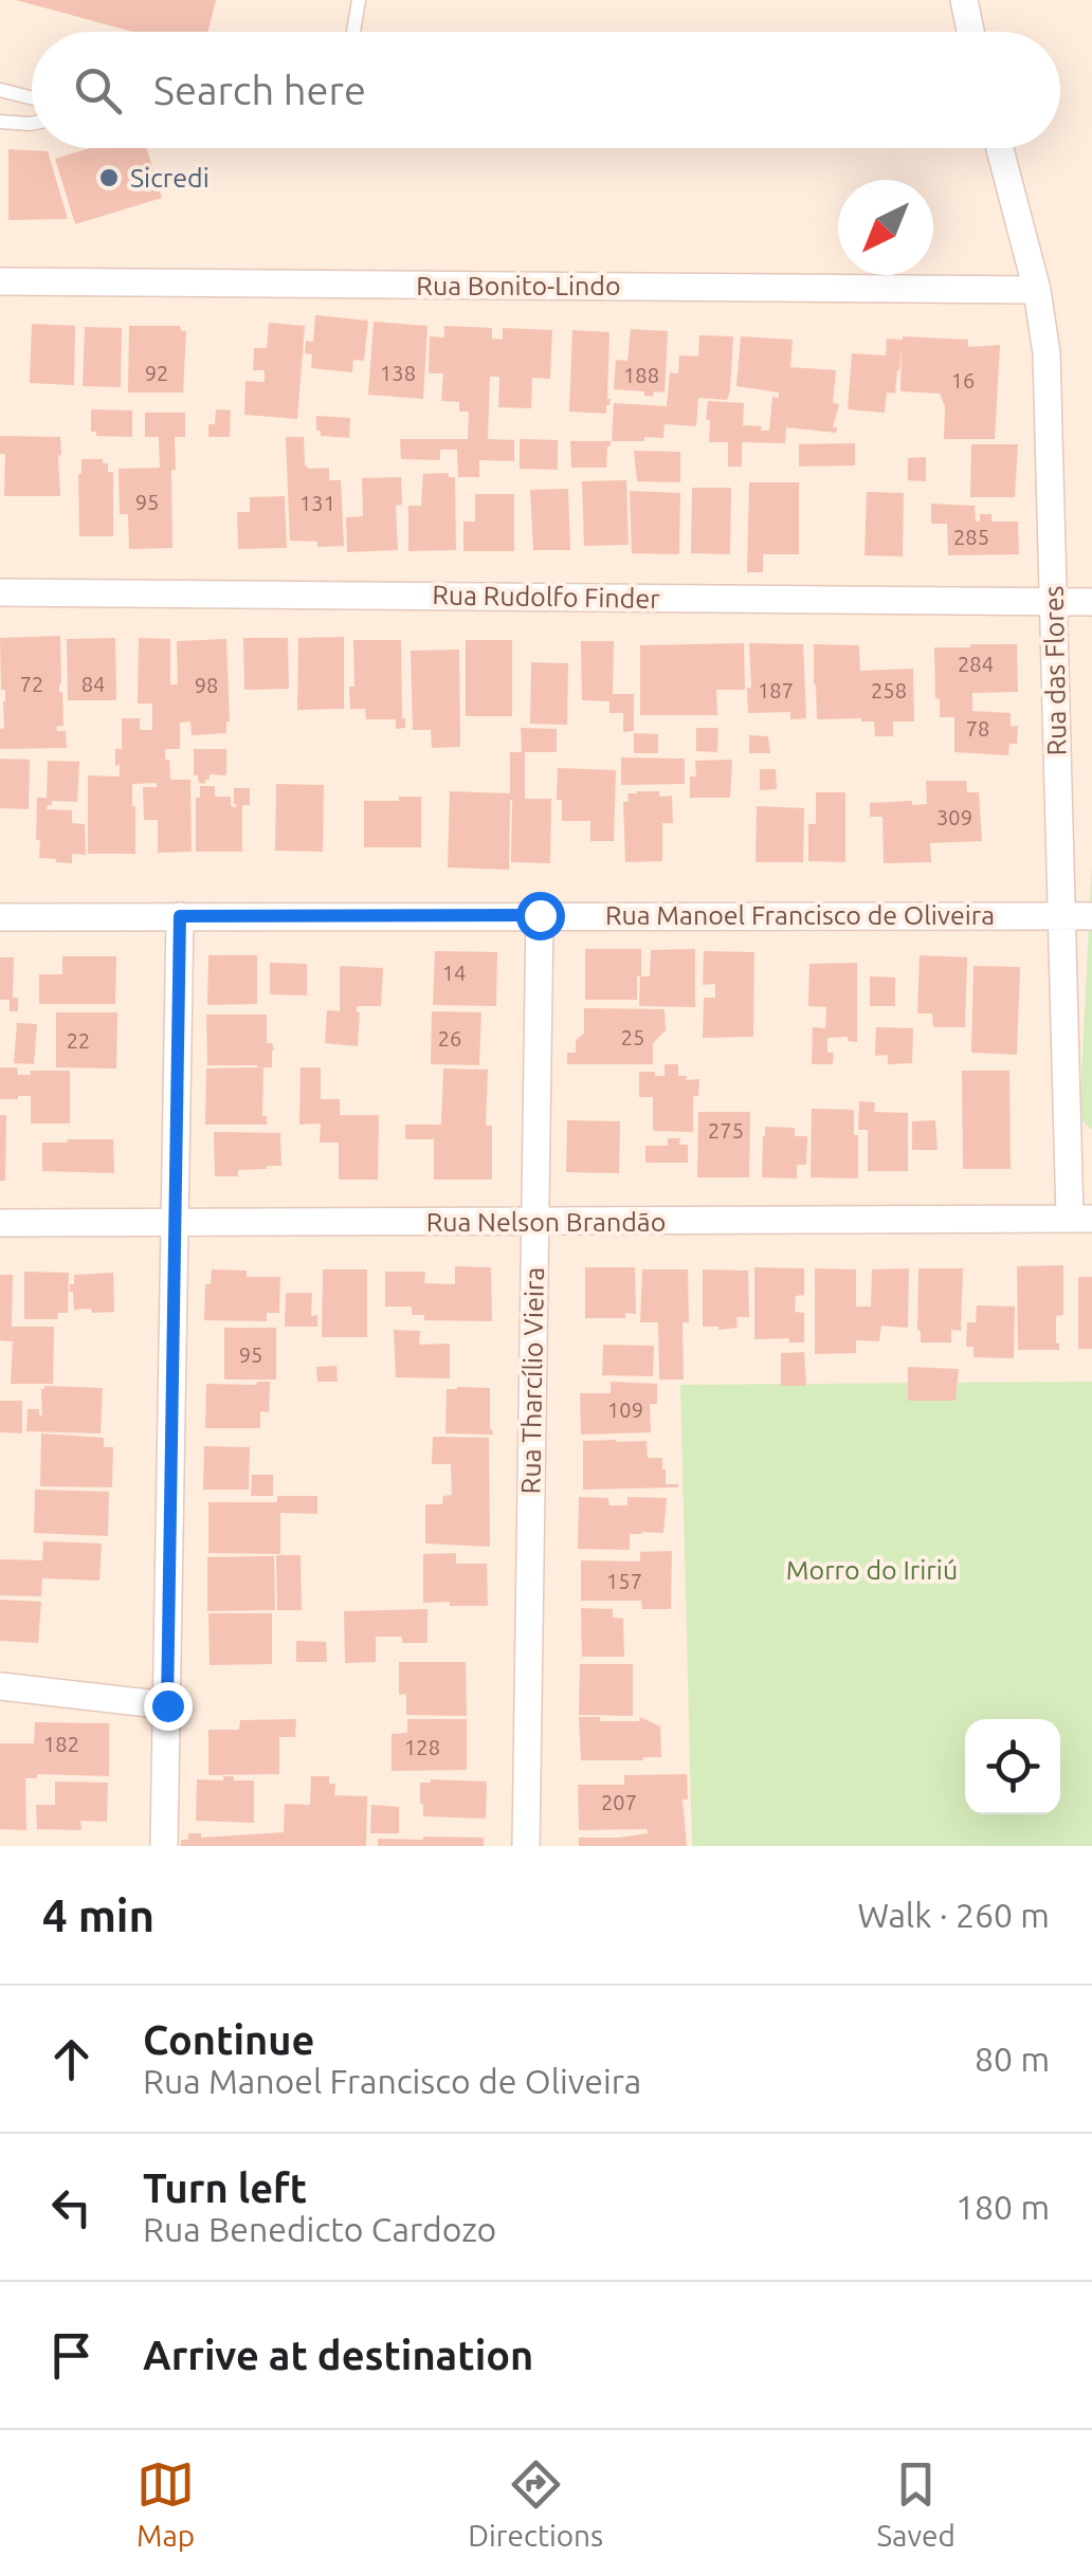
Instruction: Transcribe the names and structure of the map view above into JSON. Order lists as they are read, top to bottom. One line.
{"streets":{"street":["Rua Bonito-Lindo","Rua Rudolfo Finder","Rua das Flores","Rua Manoel Francisco de Oliveira","Rua Nelson Brandão","Rua Tharcílio Vieira"]},"crossings":[["Rua Bonito-Lindo","Rua das Flores"],["Rua Rudolfo Finder","Rua das Flores"],["Rua das Flores","Rua Manoel Francisco de Oliveira"],["Rua das Flores","Rua Nelson Brandão"],["Rua Manoel Francisco de Oliveira","Rua Tharcílio Vieira"],["Rua Nelson Brandão","Rua Tharcílio Vieira"]],"parks":["Morro do Iririú"],"places":["Sicredi"],"house_numbers":["92","138","188","16","95","131","285","284","72","84","98","187","258","78","309","14","25","26","22","275","95","109","157","182","128","207"],"north":"bottom left","page":{"search":"Search here","heading":["4 min","Walk · 260 m"],"list":[["Continue","Rua Manoel Francisco de Oliveira","80 m"],["Turn left","Rua Benedicto Cardozo","180 m"],"Arrive at destination"],"nav":["Map","Directions","Saved"]}}
